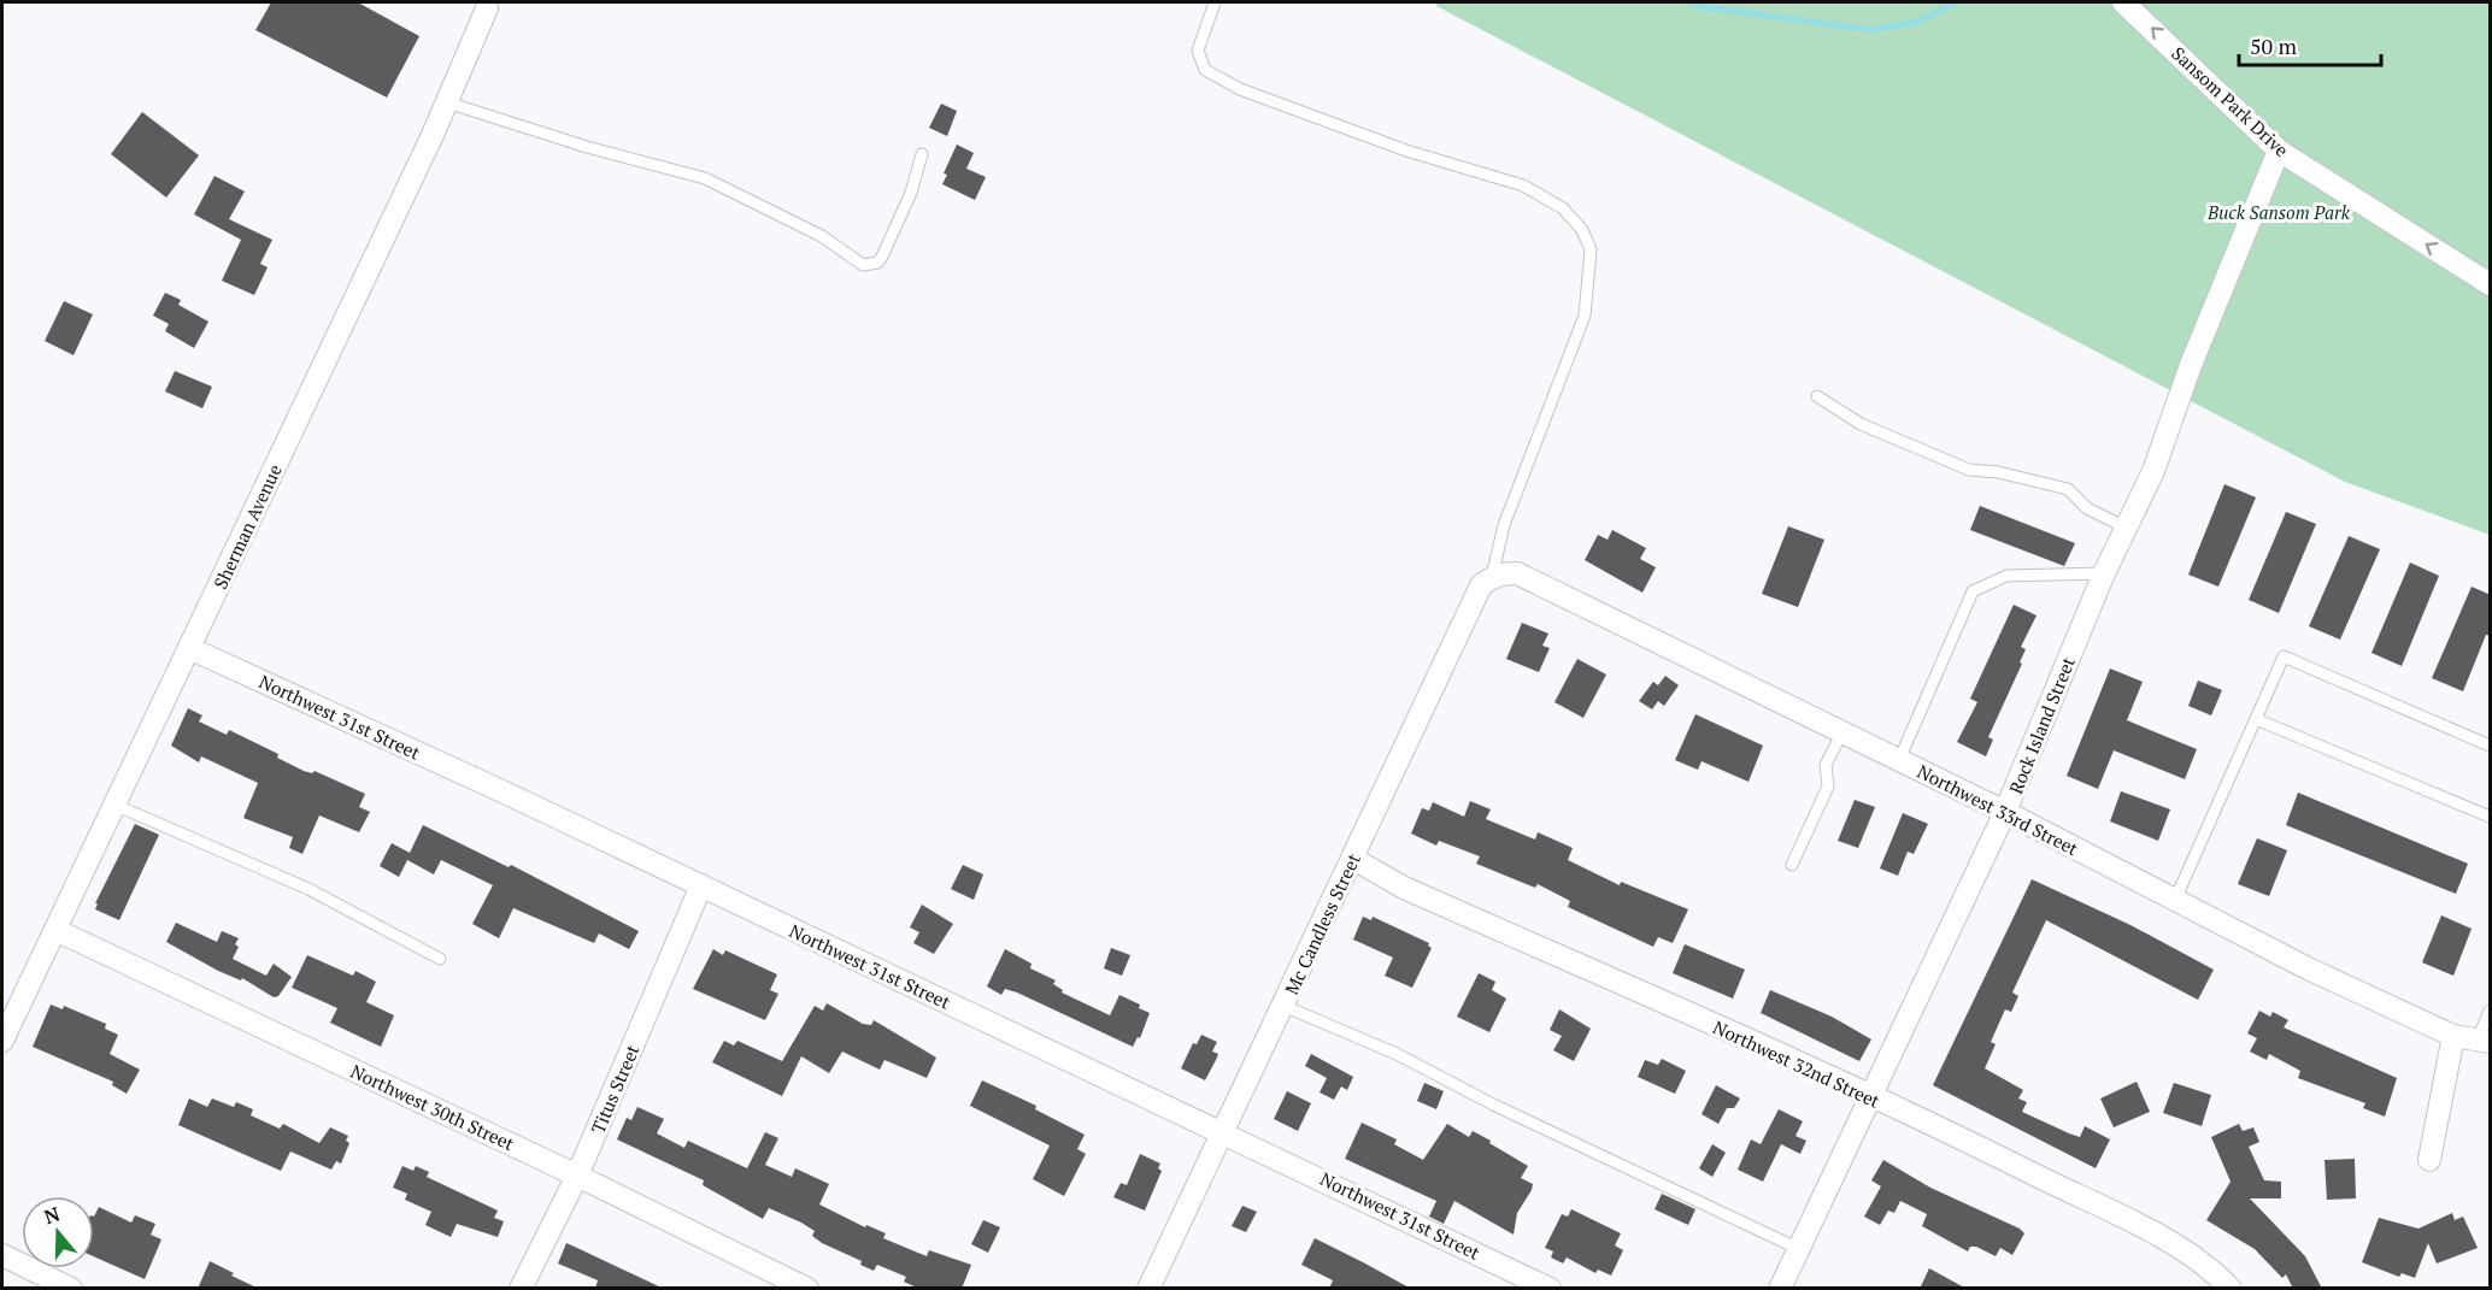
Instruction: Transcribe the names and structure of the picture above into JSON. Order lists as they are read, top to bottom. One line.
{"streets":{"street":["Sansom Park Drive","Sherman Avenue","Northwest 31st Street","Rock Island Street","Northwest 33rd Street","Mc Candless Street","Northwest 32nd Street","Titus Street","Northwest 30th Street"]},"crossings":[["Sansom Park Drive","Rock Island Street"],["Sherman Avenue","Northwest 31st Street"],["Sherman Avenue","Northwest 30th Street"],["Northwest 31st Street","Mc Candless Street"],["Northwest 31st Street","Titus Street"],["Rock Island Street","Northwest 33rd Street"],["Rock Island Street","Northwest 32nd Street"],["Northwest 33rd Street","Mc Candless Street"],["Mc Candless Street","Northwest 32nd Street"],["Titus Street","Northwest 30th Street"]],"one_way":["Sansom Park Drive"],"parks":["Buck Sansom Park"],"scale_bar":"50 m","north":"top"}
